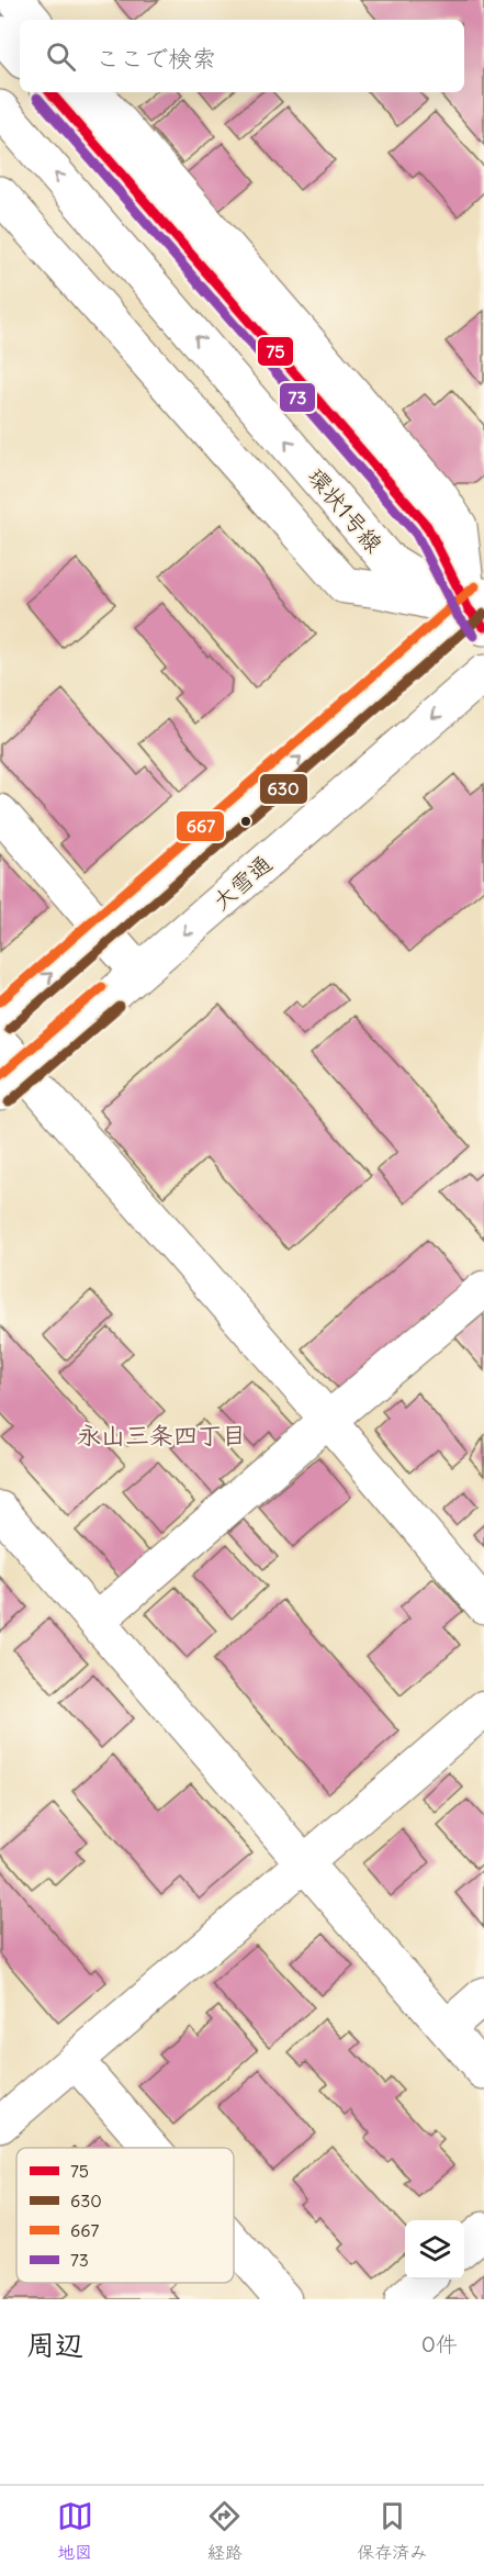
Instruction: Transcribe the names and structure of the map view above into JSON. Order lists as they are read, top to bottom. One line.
{"streets":{"main road":["環状1号線","大雪通"]},"districts":["永山三条四丁目"],"lines":["transit line 75","transit line 73","transit line 667","transit line 630"],"legend":["75","630","667","73"],"page":{"search":"ここで検索","heading":["周辺","0件"],"nav":["地図","経路","保存済み"]}}
